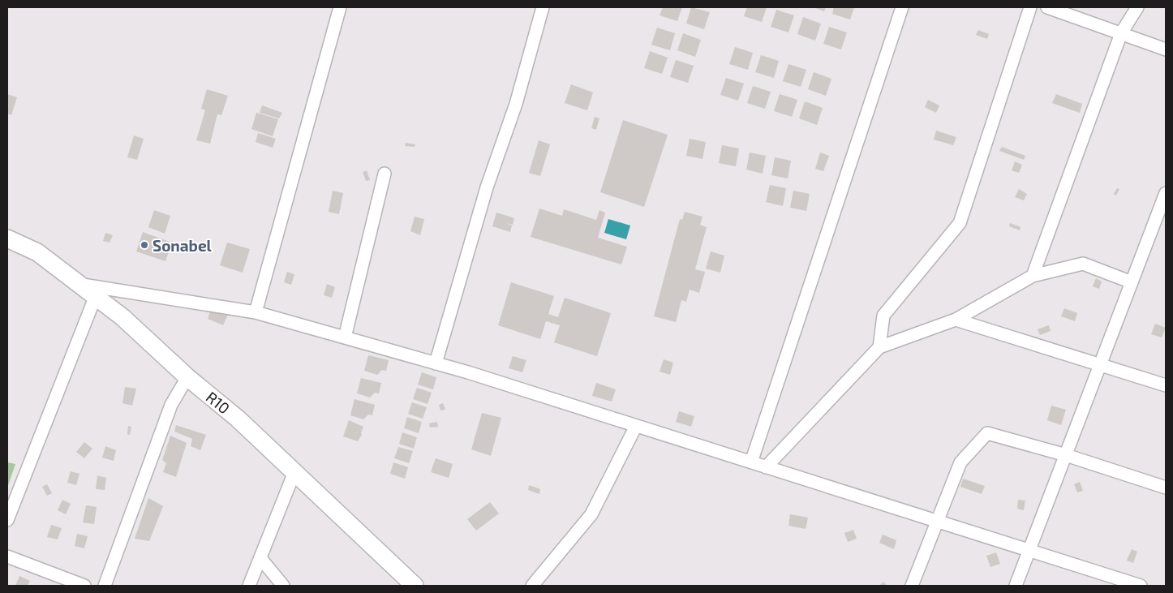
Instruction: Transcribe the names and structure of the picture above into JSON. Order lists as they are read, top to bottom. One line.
{"streets":{"main road":["R10"]},"places":["Sonabel"]}
